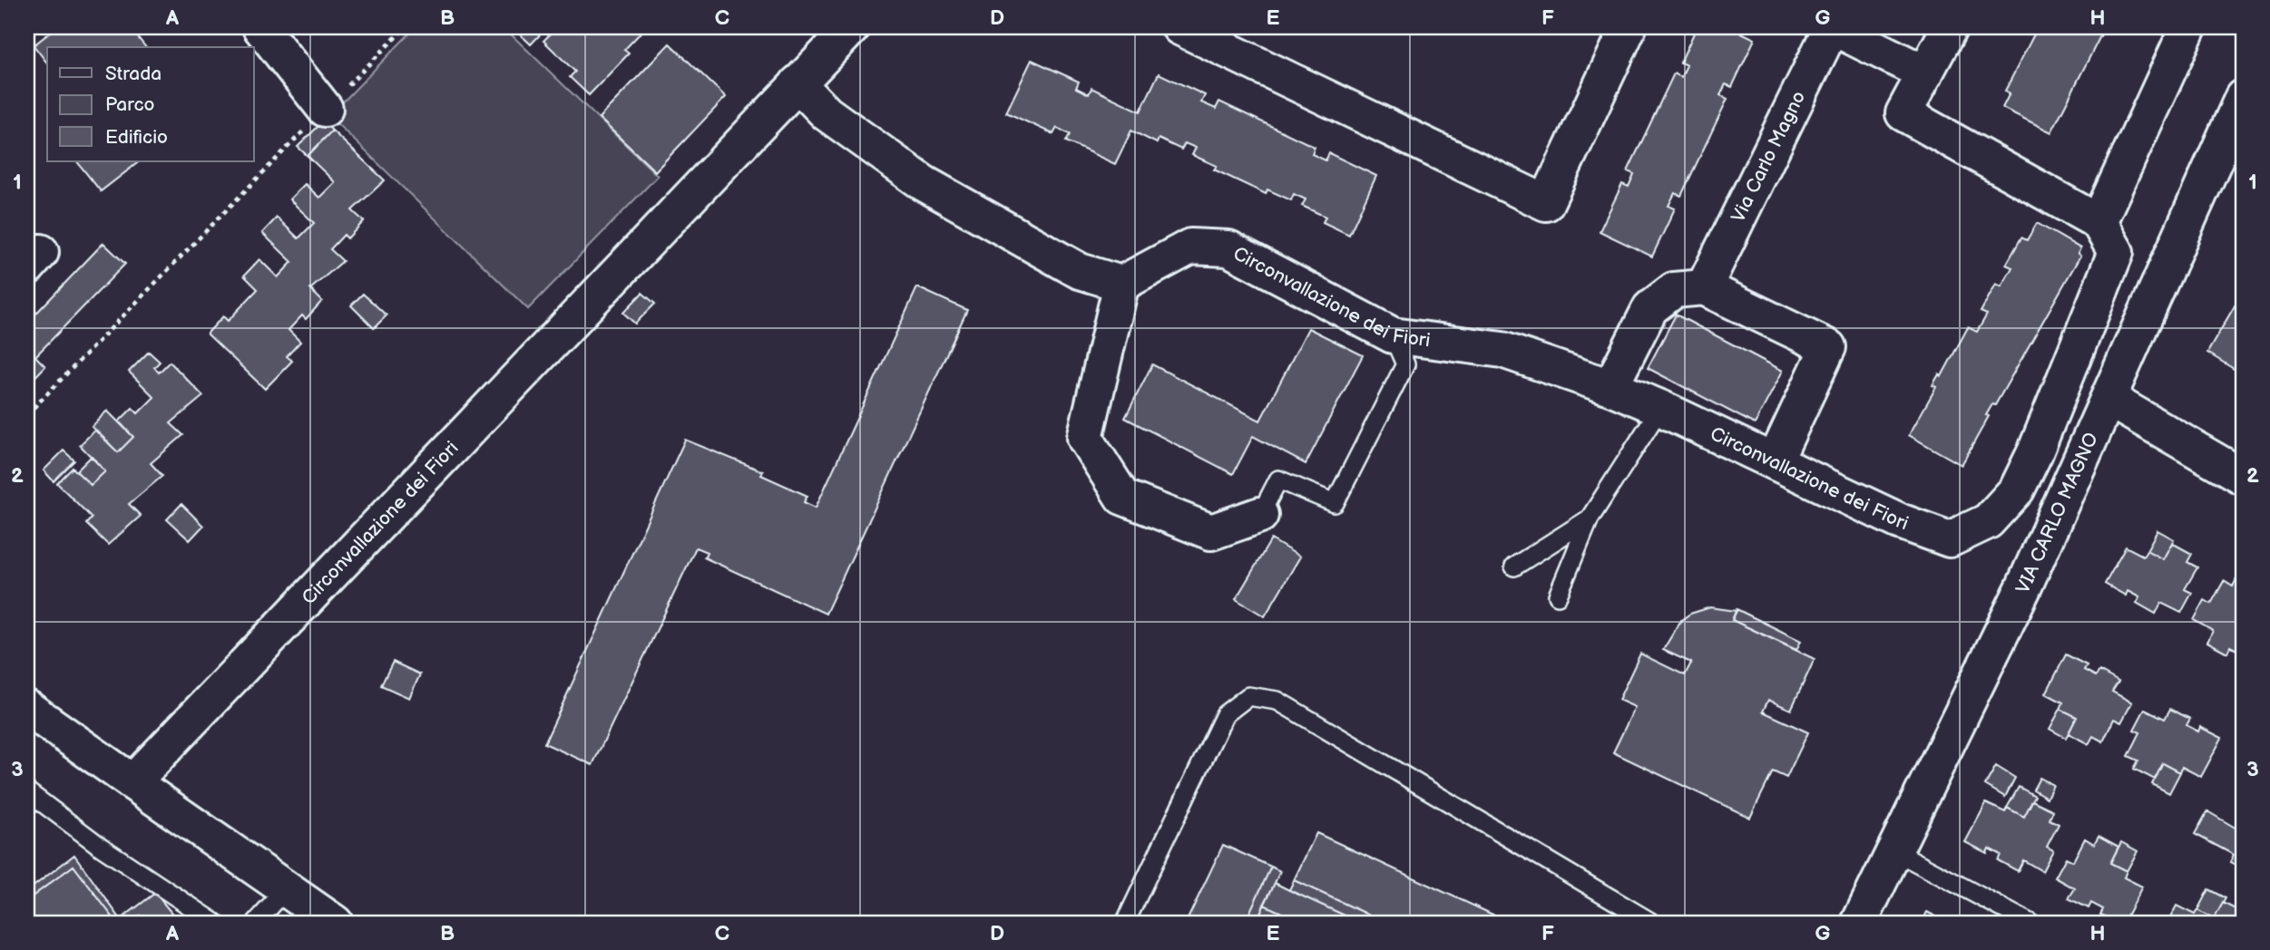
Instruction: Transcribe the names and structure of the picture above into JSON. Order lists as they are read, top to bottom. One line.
{"streets":{"street":["Via Carlo Magno","Circonvallazione dei Fiori","VIA CARLO MAGNO"]},"legend":["Strada","Parco","Edificio"],"grid":{"columns":["A","B","C","D","E","F","G","H"],"rows":["1","2","3"]}}
